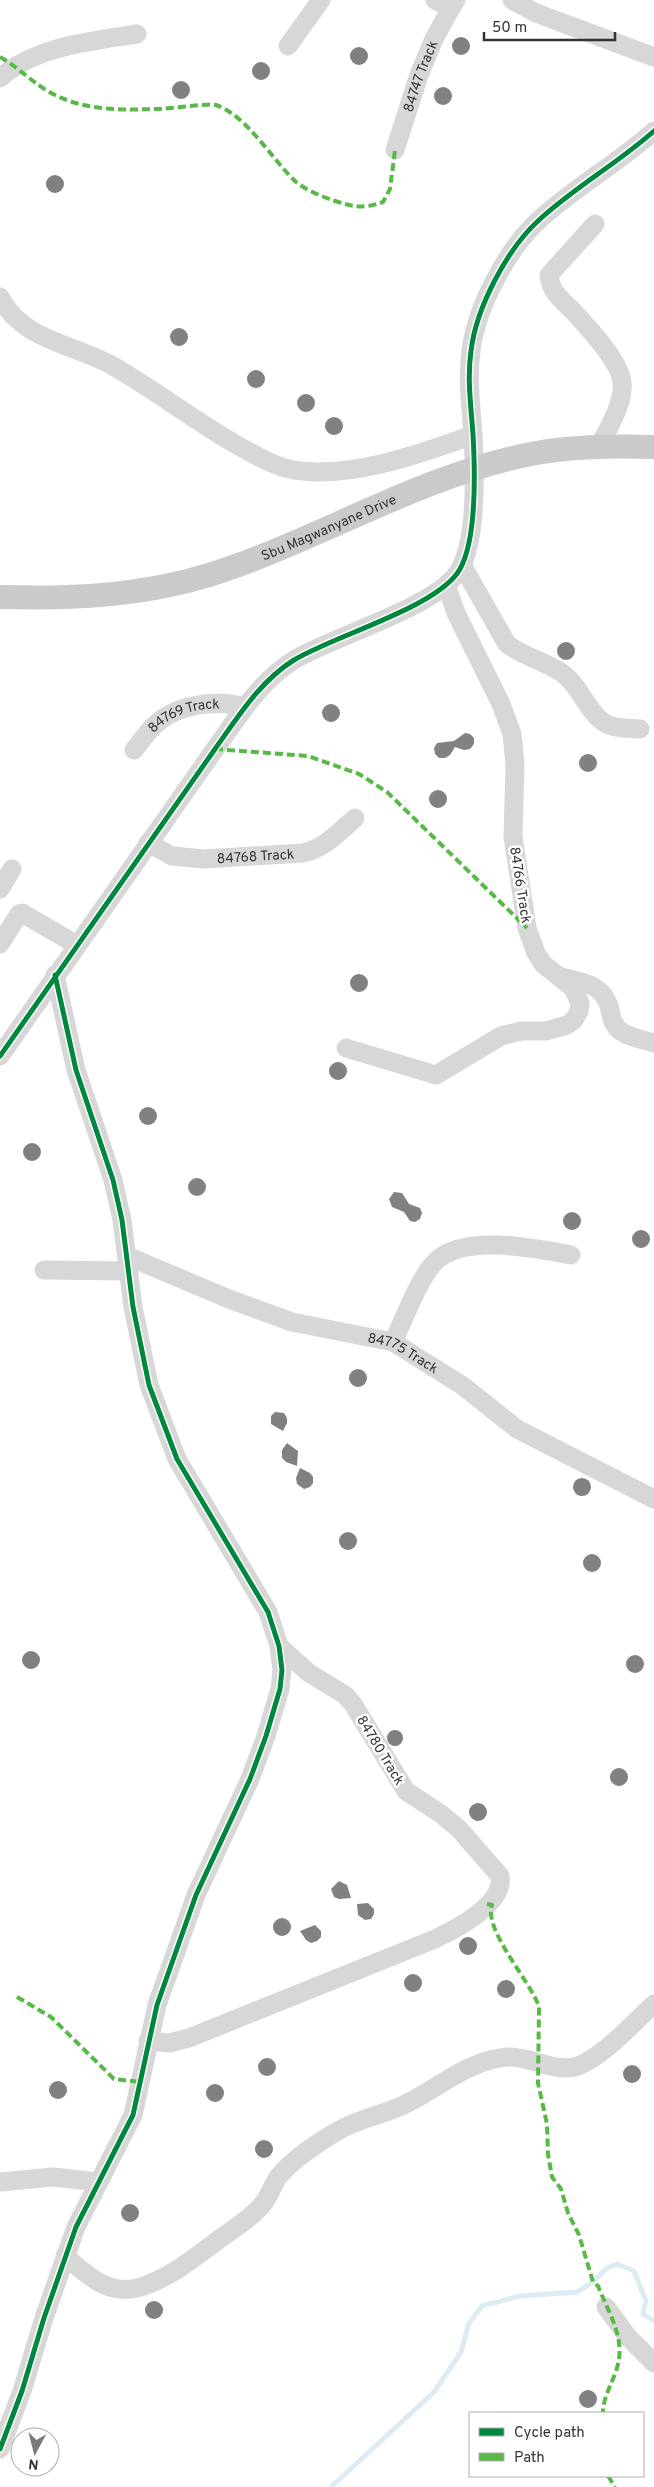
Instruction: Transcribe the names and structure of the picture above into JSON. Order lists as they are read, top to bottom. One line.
{"streets":{"main road":["Sbu Magwanyane Drive"],"street":["84747 Track","84769 Track","84768 Track","84766 Track","84775 Track","84780 Track"]},"legend":["Cycle path","Path"],"scale_bar":"50 m","north":"bottom"}
